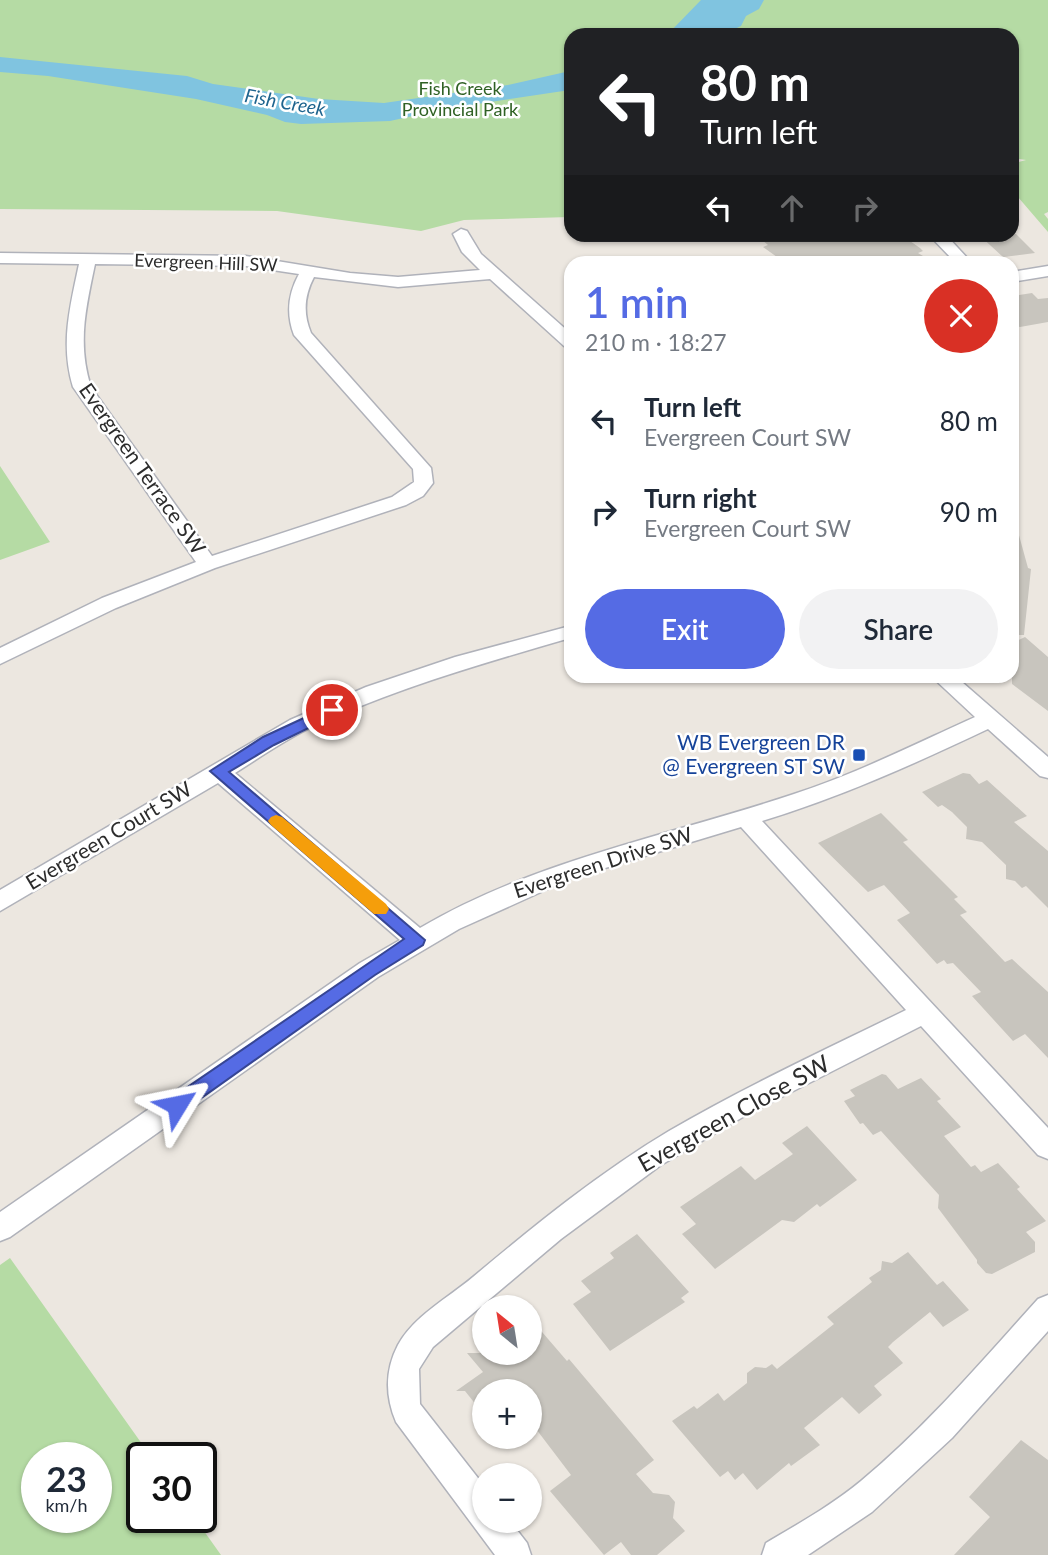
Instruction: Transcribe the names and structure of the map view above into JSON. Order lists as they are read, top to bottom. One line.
{"streets":{"street":["Evergreen Hill SW","Evergreen Terrace SW","Evergreen Court SW","Evergreen Drive SW","Evergreen Close SW"]},"crossings":[["Evergreen Hill SW","Evergreen Terrace SW"]],"water":["Fish Creek"],"parks":["Fish Creek Provincial Park"],"places":{"transit":["WB Evergreen DR @ Evergreen ST SW"]},"north":"top left","page":{"turn":["80 m","Turn left"],"heading":["1 min","210 m · 18:27"],"list":[{"name":"Turn left","note":"Evergreen Court SW","value":"80 m"},{"name":"Turn right","note":"Evergreen Court SW","value":"90 m"}],"buttons":["Exit","Share"],"map_buttons":["+","−"],"speed":"23 km/h","limit":"30"}}
